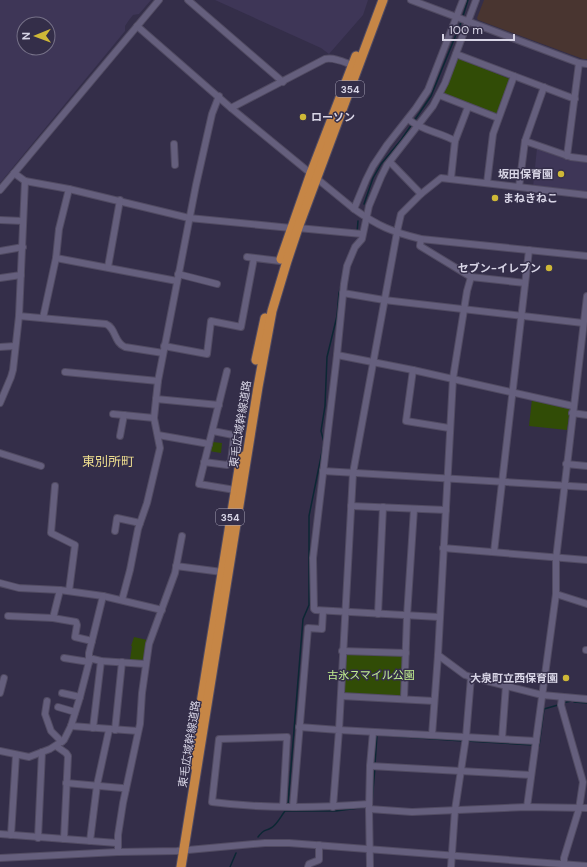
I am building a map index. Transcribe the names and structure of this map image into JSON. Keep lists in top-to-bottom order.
{
  "streets": {
    "highway": ["354", "東毛広域幹線道路"]
  },
  "districts": ["東別所町"],
  "parks": ["古氷スマイル公園"],
  "places": [
    "ローソン",
    "坂田保育園",
    "まねきねこ",
    "セブン-イレブン",
    "大泉町立西保育園"
  ],
  "scale_bar": "100 m",
  "north": "left"
}
